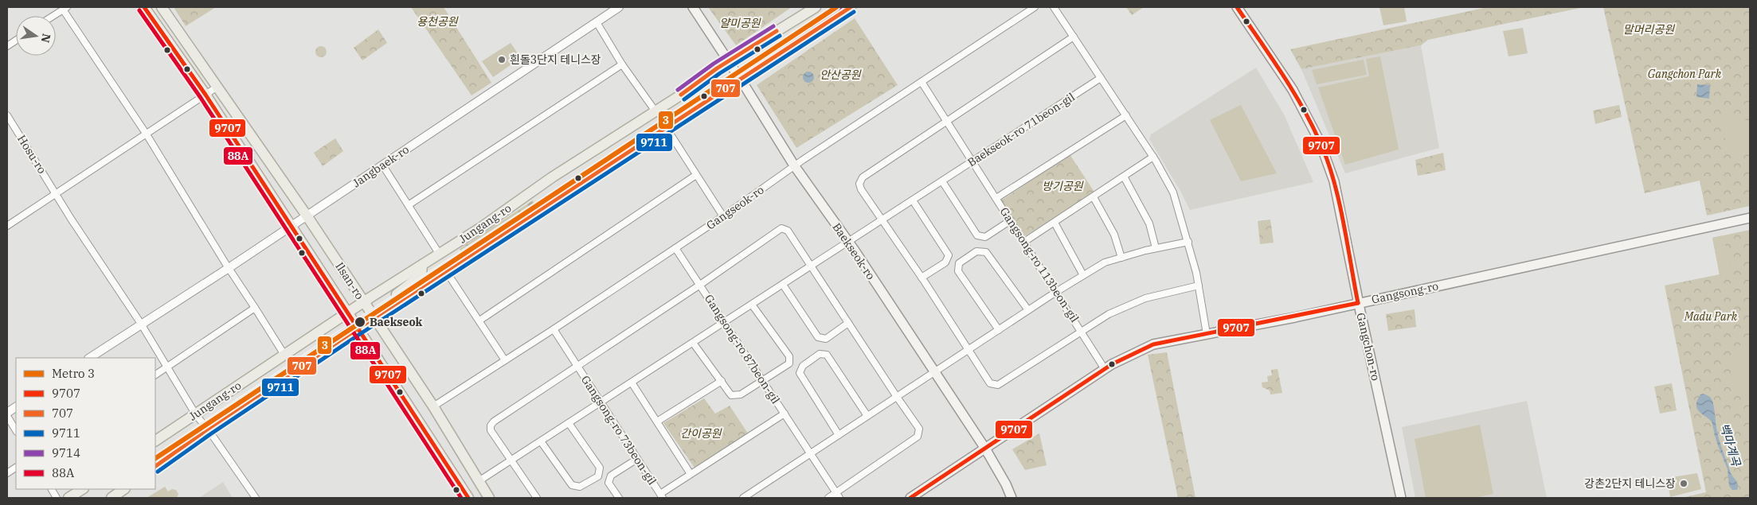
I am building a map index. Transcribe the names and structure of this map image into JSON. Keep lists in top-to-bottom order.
{
  "streets": {
    "main road": [
      "Jungang-ro",
      "Baekseok-ro",
      "Ilsan-ro",
      "Gangsong-ro",
      "Gangchon-ro"
    ],
    "street": [
      "Baekseok-ro 71beon-gil",
      "Hosu-ro",
      "Jangbaek-ro",
      "Gangseok-ro",
      "Gangsong-ro 113beon-gil",
      "Gangsong-ro 87beon-gil",
      "Gangsong-ro 73beon-gil"
    ]
  },
  "crossings": [
    ["Baekseok-ro 71beon-gil", "Baekseok-ro"],
    ["Baekseok-ro 71beon-gil", "Gangsong-ro 113beon-gil"],
    ["Baekseok-ro 71beon-gil", "Ilsan-ro"],
    ["Baekseok-ro 71beon-gil", "Gangsong-ro 87beon-gil"],
    ["Baekseok-ro 71beon-gil", "Gangsong-ro 73beon-gil"],
    ["Jangbaek-ro", "Ilsan-ro"],
    ["Gangseok-ro", "Baekseok-ro"],
    ["Gangseok-ro", "Gangsong-ro 113beon-gil"],
    ["Gangseok-ro", "Ilsan-ro"],
    ["Gangseok-ro", "Gangsong-ro 87beon-gil"],
    ["Gangseok-ro", "Gangsong-ro 73beon-gil"],
    ["Jungang-ro", "Baekseok-ro"],
    ["Jungang-ro", "Ilsan-ro"],
    ["Baekseok-ro", "Gangsong-ro"],
    ["Gangsong-ro 113beon-gil", "Gangsong-ro"],
    ["Gangsong-ro", "Gangchon-ro"],
    ["Gangsong-ro 87beon-gil", "Gangsong-ro 73beon-gil"]
  ],
  "water": ["백마계곡"],
  "parks": [
    "용천공원",
    "얄미공원",
    "말머리공원",
    "Gangchon Park",
    "안산공원",
    "방기공원",
    "Madu Park",
    "간이공원"
  ],
  "places": ["흰돌3단지 테니스장", "Baekseok", "강촌2단지 테니스장"],
  "lines": [
    "metro line 3",
    "transit line 9707",
    "transit line 707",
    "transit line 9714",
    "transit line 88A",
    "transit line 9711"
  ],
  "legend": [
    "Metro 3",
    "9707",
    "707",
    "9711",
    "9714",
    "88A"
  ],
  "north": "right"
}
